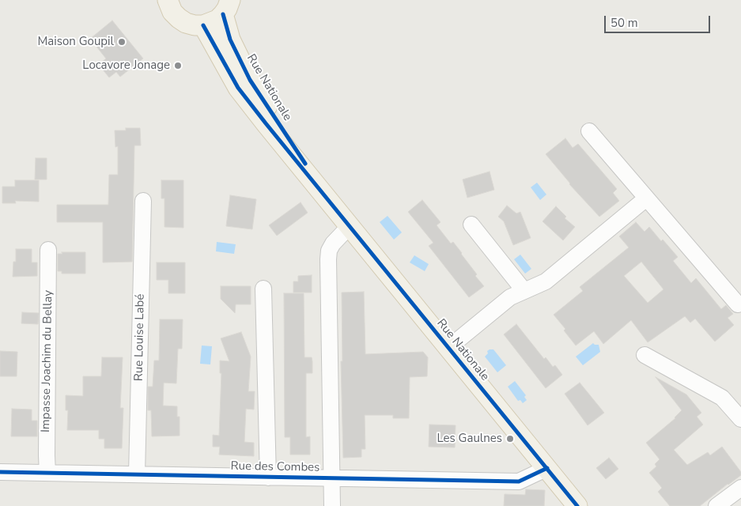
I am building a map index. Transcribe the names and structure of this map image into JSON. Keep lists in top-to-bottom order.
{
  "streets": {
    "main road": ["Rue Nationale"],
    "street": ["Rue Louise Labé", "Impasse Joachim du Bellay", "Rue des Combes"]
  },
  "crossings": [
    ["Rue Nationale", "Rue des Combes"],
    ["Rue Louise Labé", "Rue des Combes"],
    ["Impasse Joachim du Bellay", "Rue des Combes"]
  ],
  "places": ["Maison Goupil", "Locavore Jonage", "Les Gaulnes"],
  "scale_bar": "50 m"
}
